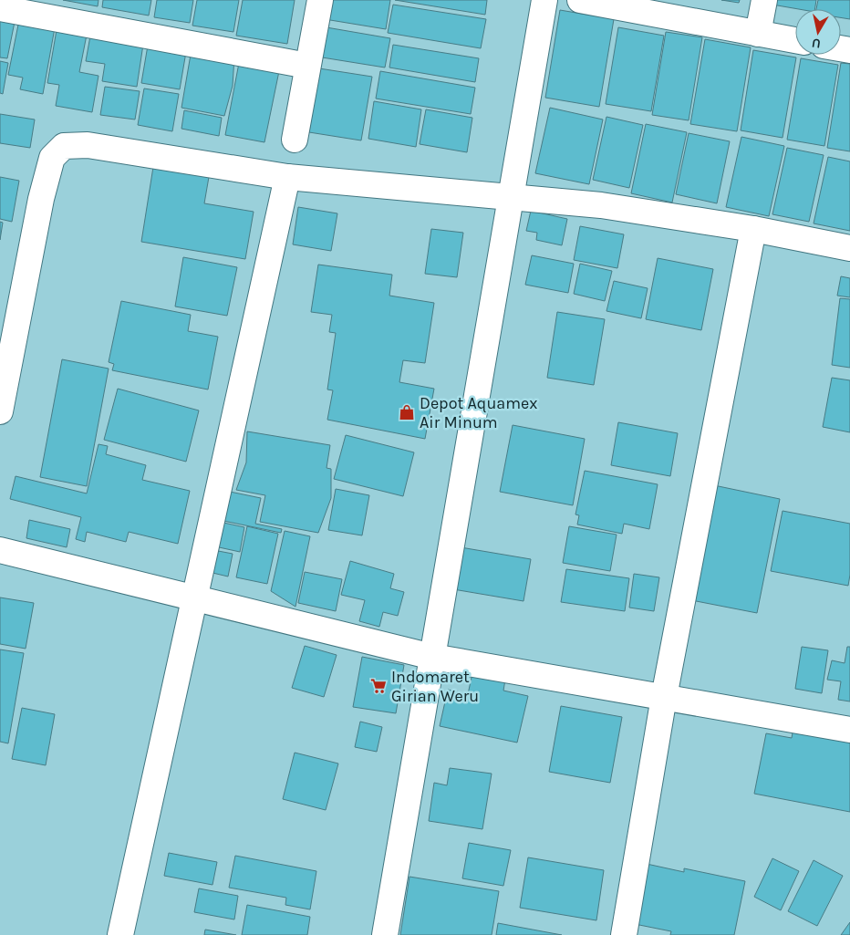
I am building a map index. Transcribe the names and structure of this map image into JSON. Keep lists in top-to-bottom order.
{
  "places": {
    "shop": ["Depot Aquamex Air Minum"],
    "supermarket": ["Indomaret Girian Weru"]
  },
  "north": "bottom"
}
